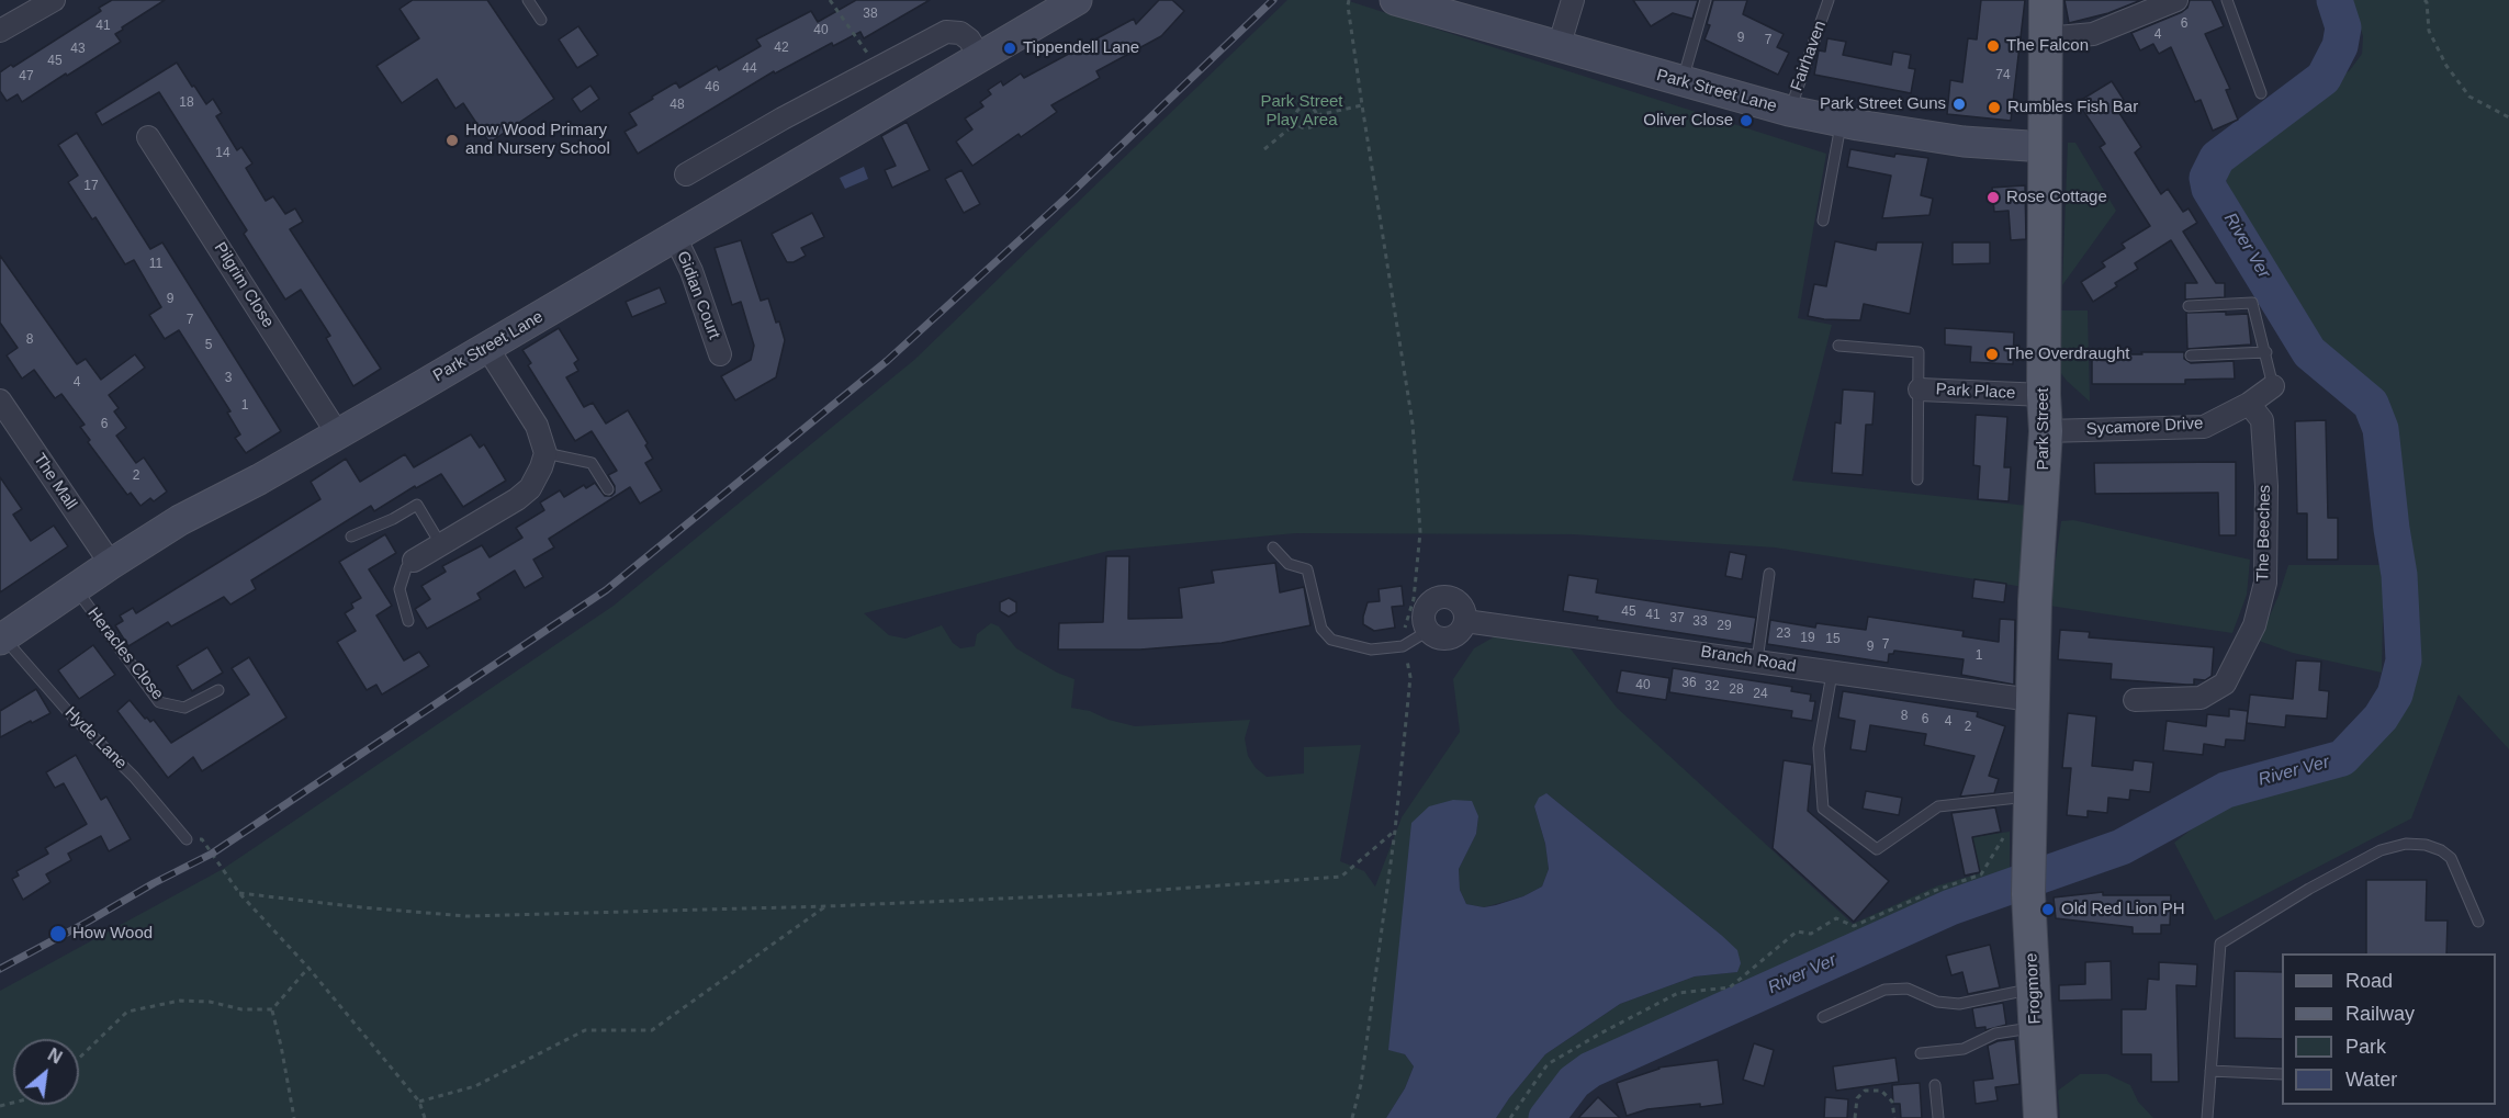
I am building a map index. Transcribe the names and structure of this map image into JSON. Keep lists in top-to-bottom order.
{
  "streets": {
    "main road": ["Park Street", "Frogmore"],
    "street": [
      "Park Street Lane",
      "Pilgrim Close",
      "Gidian Court",
      "Park Place",
      "Sycamore Drive",
      "The Mall",
      "The Beeches",
      "Branch Road"
    ],
    "lane": ["Fairhaven", "Heracles Close", "Hyde Lane"]
  },
  "crossings": [
    ["Fairhaven", "Park Street Lane"],
    ["Park Street Lane", "Pilgrim Close"],
    ["Park Street Lane", "Gidian Court"],
    ["Park Street Lane", "Park Street"],
    ["Park Street Lane", "The Mall"],
    ["Park Street Lane", "Heracles Close"],
    ["Park Street Lane", "Hyde Lane"],
    ["Park Place", "Park Street"],
    ["Sycamore Drive", "Park Street"],
    ["Sycamore Drive", "The Beeches"],
    ["Park Street", "Branch Road"],
    ["Park Street", "Frogmore"]
  ],
  "water": ["River Ver"],
  "parks": ["Park Street Play Area"],
  "places": [
    "The Falcon",
    "Tippendell Lane",
    "Park Street Guns",
    "Rumbles Fish Bar",
    "Oliver Close",
    "How Wood Primary and Nursery School",
    "Rose Cottage",
    "The Overdraught",
    "Old Red Lion PH",
    "How Wood"
  ],
  "house_numbers": [
    "38",
    "6",
    "41",
    "40",
    "4",
    "9",
    "7",
    "42",
    "43",
    "45",
    "44",
    "74",
    "47",
    "46",
    "18",
    "48",
    "14",
    "17",
    "11",
    "9",
    "7",
    "8",
    "5",
    "3",
    "4",
    "1",
    "6",
    "2",
    "45",
    "41",
    "37",
    "33",
    "29",
    "23",
    "19",
    "15",
    "7",
    "9",
    "1",
    "36",
    "40",
    "32",
    "28",
    "24",
    "8",
    "6",
    "4",
    "2"
  ],
  "legend": [
    "Road",
    "Railway",
    "Park",
    "Water"
  ],
  "north": "top right"
}
